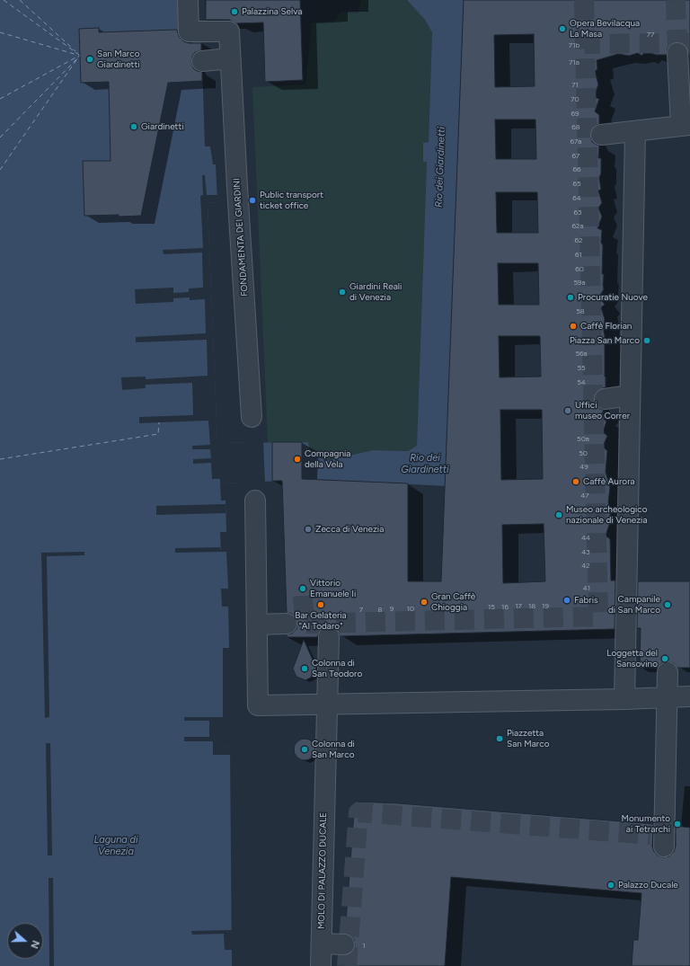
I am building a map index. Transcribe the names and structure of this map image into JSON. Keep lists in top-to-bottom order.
{
  "streets": {
    "street": ["FONDAMENTA DEI GIARDINI", "MOLO DI PALAZZO DUCALE"]
  },
  "water": ["Rio dei Giardinetti", "Laguna di Venezia"],
  "places": [
    "Palazzina Selva",
    "Opera Bevilacqua La Masa",
    "San Marco Giardinetti",
    "Giardinetti",
    "Public transport ticket office",
    "Giardini Reali di Venezia",
    "Procuratie Nuove",
    "Caffè Florian",
    "Piazza San Marco",
    "Uffici museo Correr",
    "Compagnia della Vela",
    "Caffè Aurora",
    "Museo archeologico nazionale di Venezia",
    "Zecca di Venezia",
    "Vittorio Emanuele Ii",
    "Fabris",
    "Gran Caffè Chioggia",
    "Bar Gelateria \"Al Todaro\"",
    "Campanile di San Marco",
    "Loggetta del Sansovino",
    "Colonna di San Teodoro",
    "Piazzetta San Marco",
    "Colonna di San Marco",
    "Monumento ai Tetrarchi",
    "Palazzo Ducale"
  ],
  "house_numbers": [
    "77",
    "71b",
    "71a",
    "71",
    "70",
    "69",
    "68",
    "67a",
    "67",
    "66",
    "65",
    "64",
    "63",
    "62a",
    "62",
    "61",
    "60",
    "59a",
    "58",
    "56a",
    "55",
    "54",
    "50a",
    "50",
    "49",
    "47",
    "44",
    "43",
    "42",
    "41",
    "17",
    "18",
    "19",
    "15",
    "16",
    "9",
    "10",
    "7",
    "8",
    "1"
  ],
  "north": "right"
}
